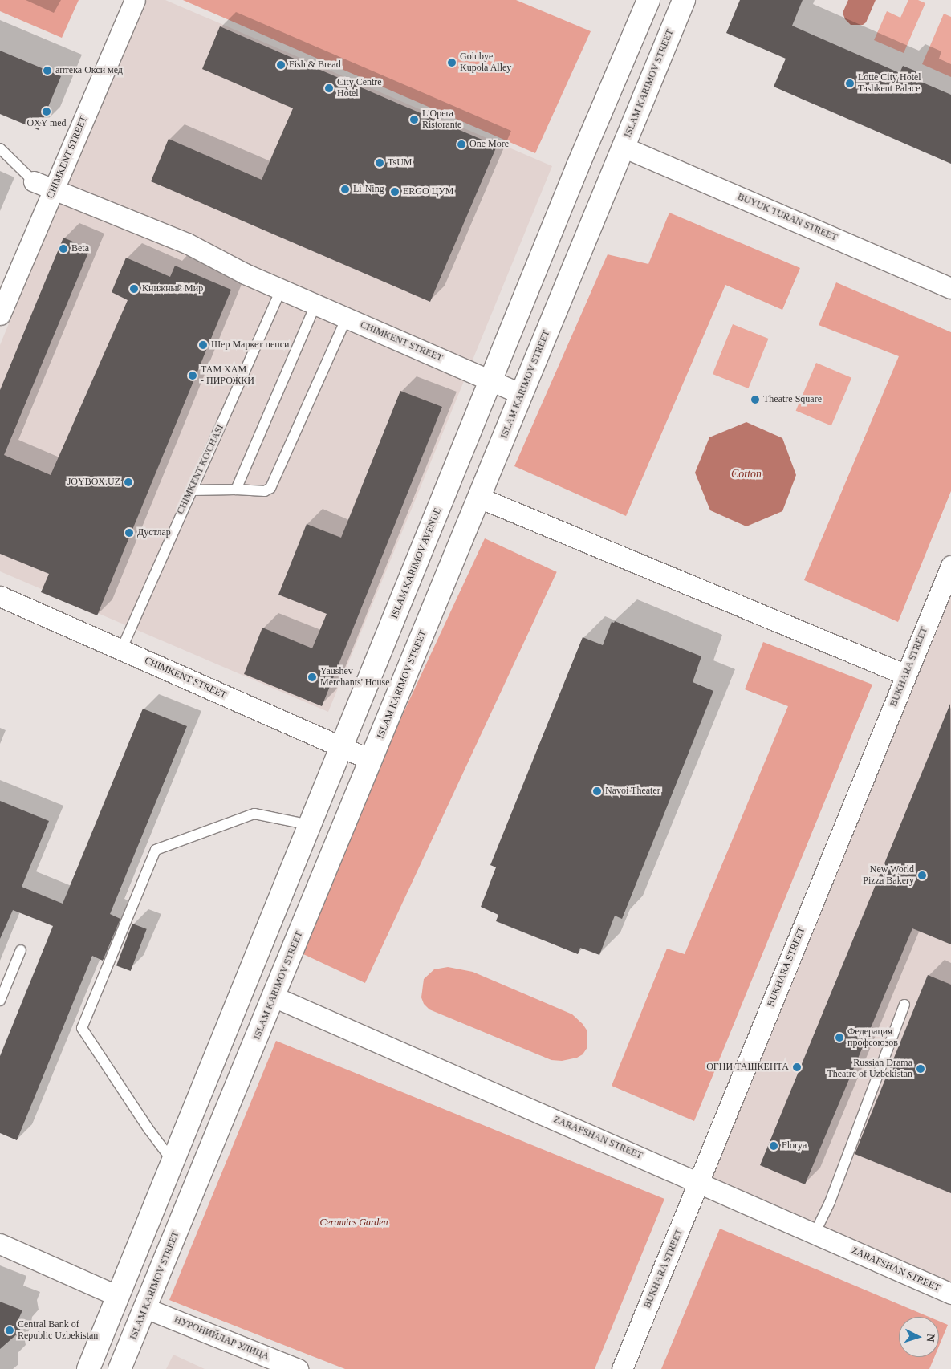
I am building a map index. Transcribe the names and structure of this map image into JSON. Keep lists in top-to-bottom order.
{
  "streets": {
    "main road": ["ISLAM KARIMOV STREET", "ISLAM KARIMOV AVENUE", "ZARAFSHAN STREET"],
    "street": [
      "CHIMKENT STREET",
      "BUYUK TURAN STREET",
      "BUKHARA STREET",
      "НУРОНИЙЛАР УЛИЦА"
    ],
    "lane": ["CHIMKENT KO'CHASI"]
  },
  "crossings": [
    ["ISLAM KARIMOV STREET", "CHIMKENT STREET"],
    ["ISLAM KARIMOV STREET", "BUYUK TURAN STREET"],
    ["ISLAM KARIMOV STREET", "ZARAFSHAN STREET"],
    ["ISLAM KARIMOV STREET", "НУРОНИЙЛАР УЛИЦА"],
    ["CHIMKENT STREET", "CHIMKENT KO'CHASI"],
    ["CHIMKENT STREET", "ISLAM KARIMOV AVENUE"],
    ["BUKHARA STREET", "ZARAFSHAN STREET"]
  ],
  "water": ["Cotton"],
  "parks": ["Ceramics Garden"],
  "places": [
    "Golubye Kupola Alley",
    "Fish & Bread",
    "аптека Окси мед",
    "Lotte City Hotel Tashkent Palace",
    "City Centre Hotel",
    "OXY med",
    "L'Opera Ristorante",
    "One More",
    "TsUM",
    "Li-Ning",
    "ERGO ЦУМ",
    "Beta",
    "Книжный Мир",
    "Шер Маркет пепси",
    "ТАМ ХАМ - ПИРОЖКИ",
    "Theatre Square",
    "JOYBOX.UZ",
    "Дустлар",
    "Yaushev Merchants' House",
    "Navoi Theater",
    "New World Pizza Bakery",
    "Федерация профсоюзов",
    "ОГНИ ТАШКЕНТА",
    "Russian Drama Theatre of Uzbekistan",
    "Florya",
    "Central Bank of Republic Uzbekistan"
  ],
  "north": "right"
}
